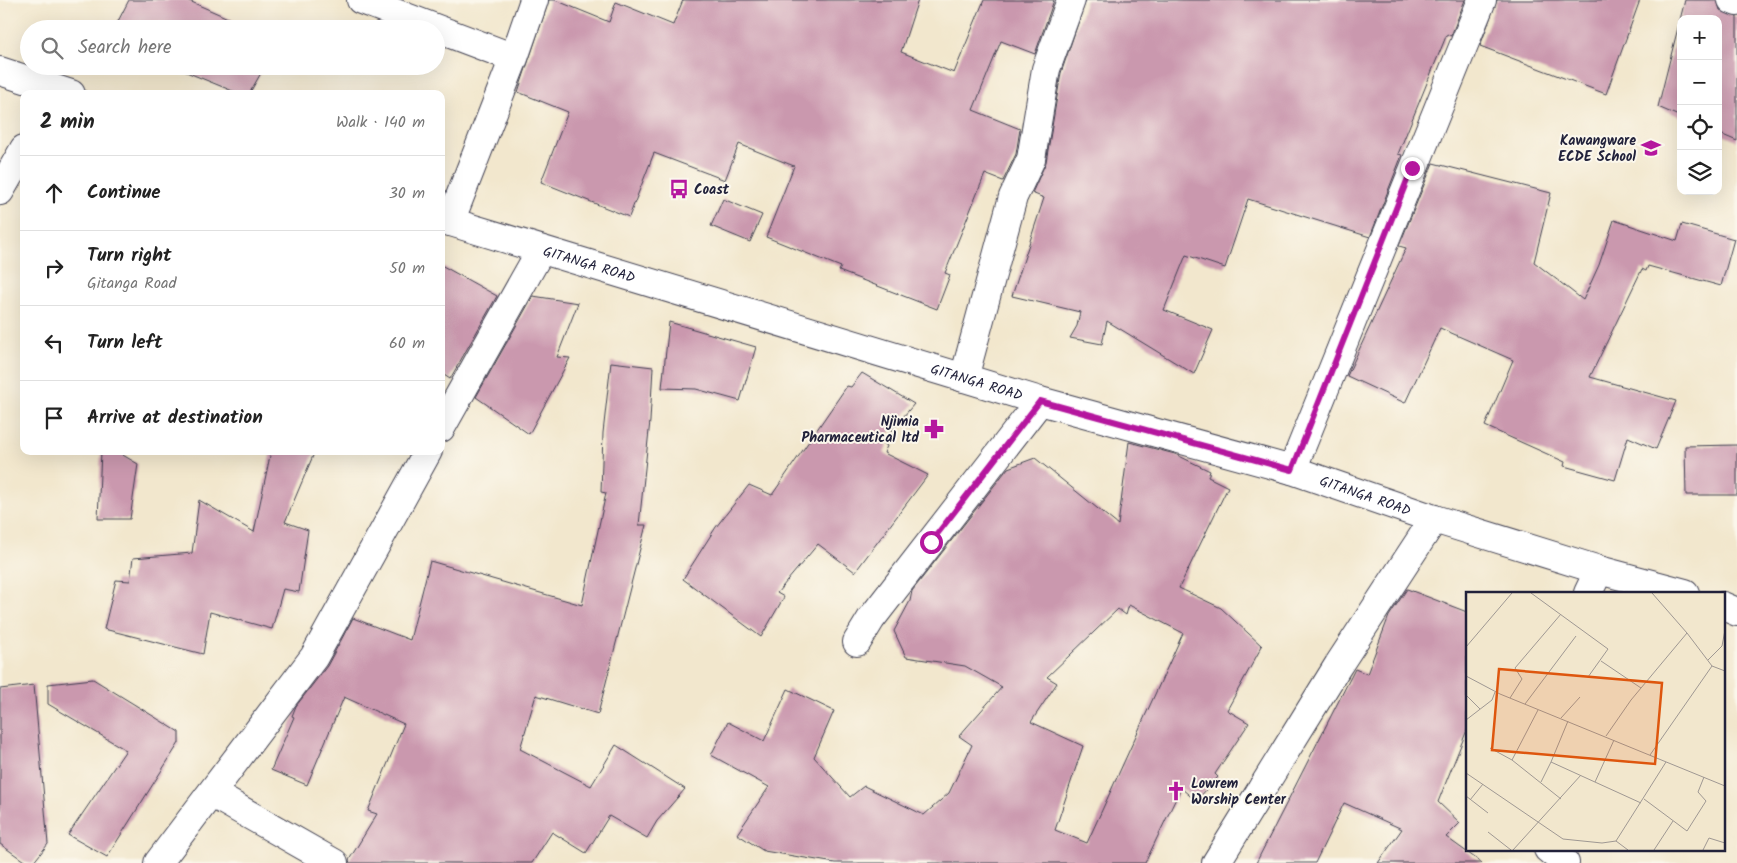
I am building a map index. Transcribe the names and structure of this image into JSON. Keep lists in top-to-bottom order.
{
  "streets": {
    "street": ["GITANGA ROAD"]
  },
  "places": {
    "school or university": ["Kawangware ECDE School"],
    "bus stop": ["Coast"],
    "pharmacy": ["Njimia Pharmaceutical ltd"],
    "church": ["Lowrem Worship Center"]
  },
  "page": {
    "map_buttons": ["+", "−"],
    "search": "Search here",
    "heading": ["2 min", "Walk · 140 m"],
    "list": [
      ["Continue", "30 m"],
      ["Turn right", "Gitanga Road", "50 m"],
      ["Turn left", "60 m"],
      "Arrive at destination"
    ]
  }
}
